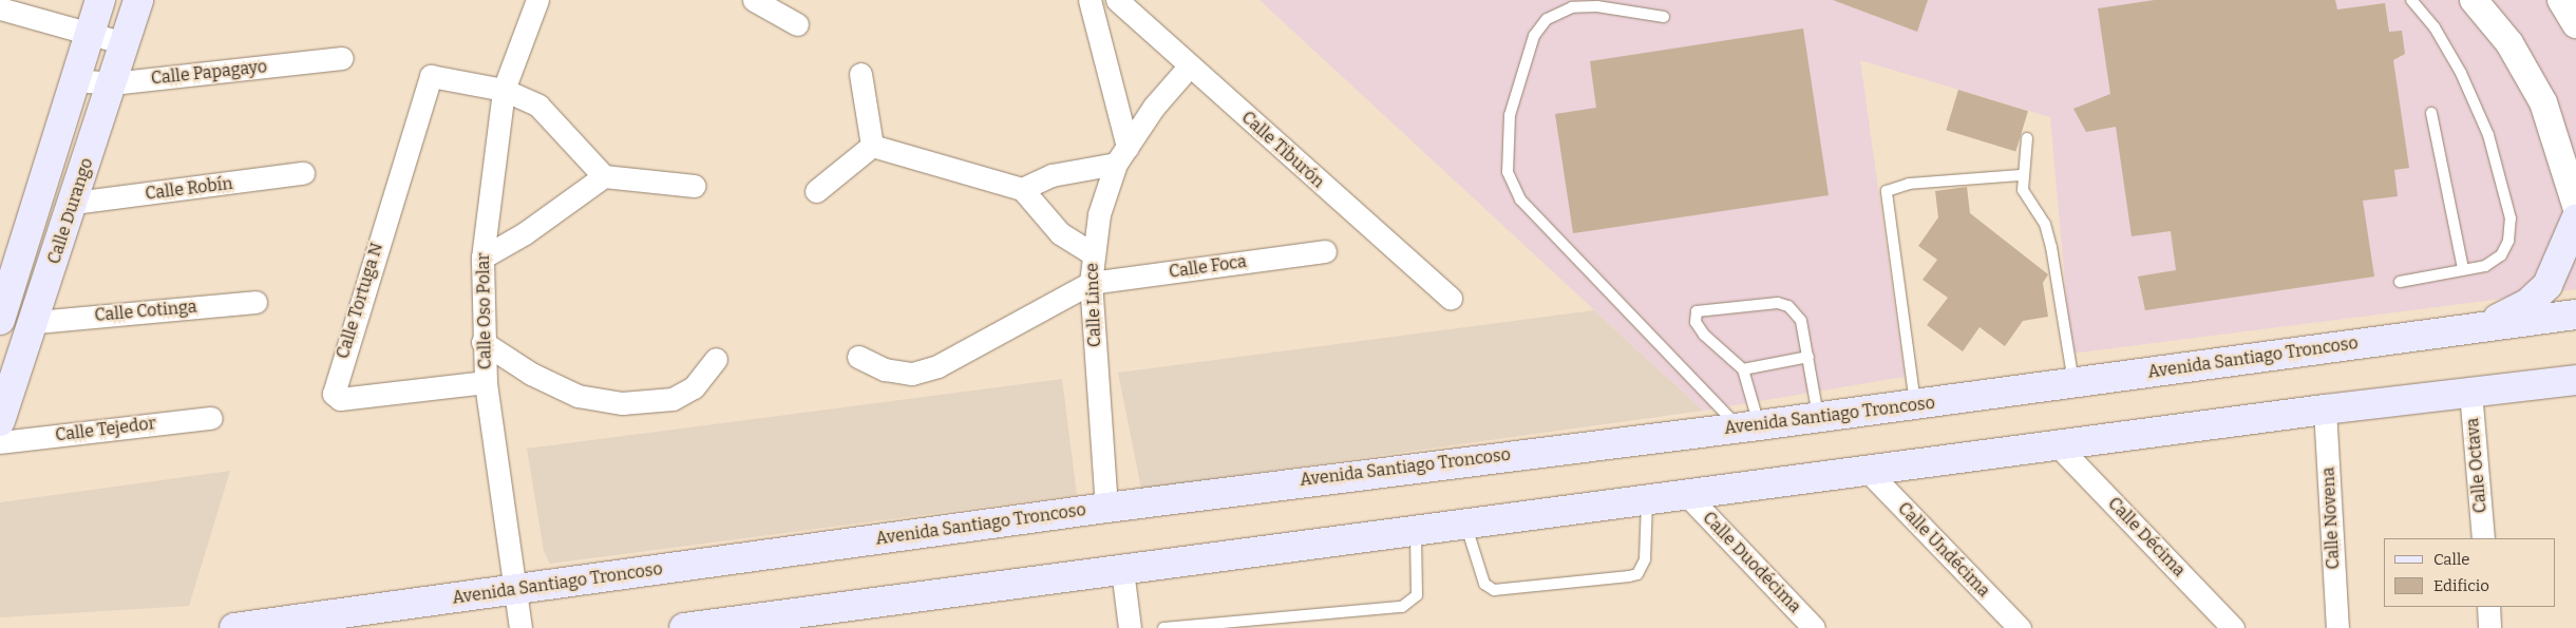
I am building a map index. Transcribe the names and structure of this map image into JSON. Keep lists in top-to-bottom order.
{
  "streets": {
    "main road": ["Calle Durango", "Avenida Santiago Troncoso"],
    "street": [
      "Calle Papagayo",
      "Calle Tiburón",
      "Calle Robín",
      "Calle Foca",
      "Calle Tortuga N",
      "Calle Lince",
      "Calle Cotinga",
      "Calle Oso Polar",
      "Calle Tejedor",
      "Calle Octava",
      "Calle Novena",
      "Calle Décima",
      "Calle Undécima",
      "Calle Duodécima"
    ]
  },
  "crossings": [
    ["Calle Papagayo", "Calle Durango"],
    ["Calle Tiburón", "Calle Lince"],
    ["Calle Robín", "Calle Durango"],
    ["Calle Durango", "Calle Cotinga"],
    ["Calle Foca", "Calle Lince"],
    ["Calle Tortuga N", "Calle Oso Polar"],
    ["Calle Lince", "Avenida Santiago Troncoso"],
    ["Calle Oso Polar", "Avenida Santiago Troncoso"]
  ],
  "legend": ["Calle", "Edificio"]
}
